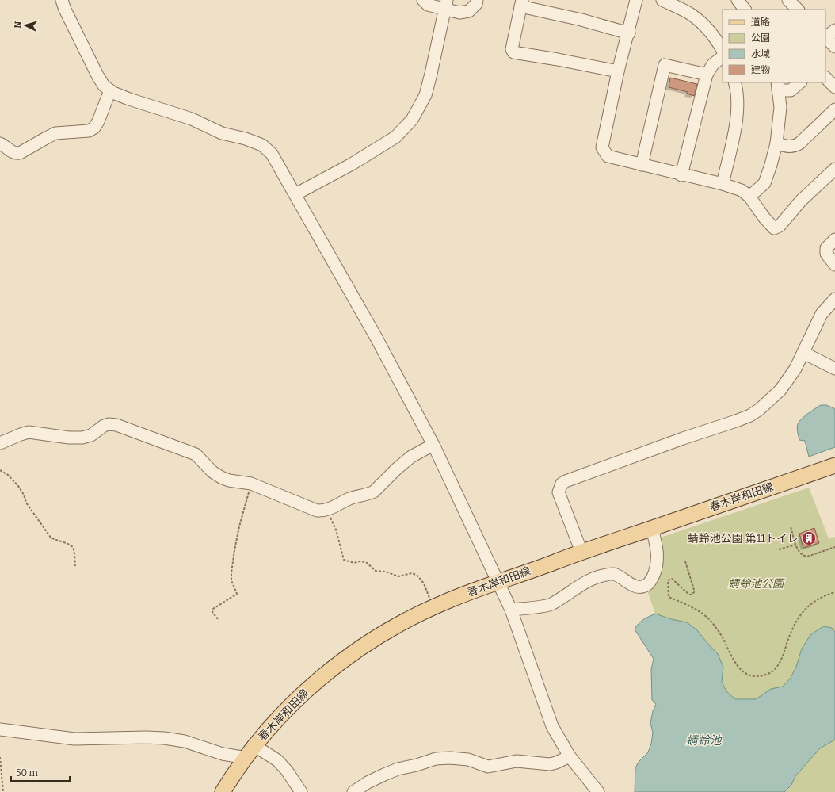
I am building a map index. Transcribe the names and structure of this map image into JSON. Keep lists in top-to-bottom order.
{
  "streets": {
    "main road": ["春木岸和田線"]
  },
  "water": ["蜻蛉池"],
  "parks": ["蜻蛉池公園"],
  "places": {
    "building": ["蜻蛉池公園 第11トイレ"]
  },
  "legend": [
    "道路",
    "公園",
    "水域",
    "建物"
  ],
  "scale_bar": "50 m",
  "north": "left"
}
